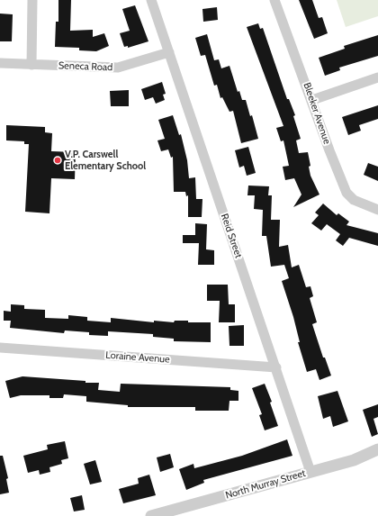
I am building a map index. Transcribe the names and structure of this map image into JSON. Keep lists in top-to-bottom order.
{
  "streets": {
    "street": [
      "Seneca Road",
      "Bleeker Avenue",
      "Reid Street",
      "Loraine Avenue",
      "North Murray Street"
    ]
  },
  "crossings": [
    ["Seneca Road", "Reid Street"],
    ["Reid Street", "Loraine Avenue"],
    ["Reid Street", "North Murray Street"]
  ],
  "places": ["V.P. Carswell Elementary School"]
}
